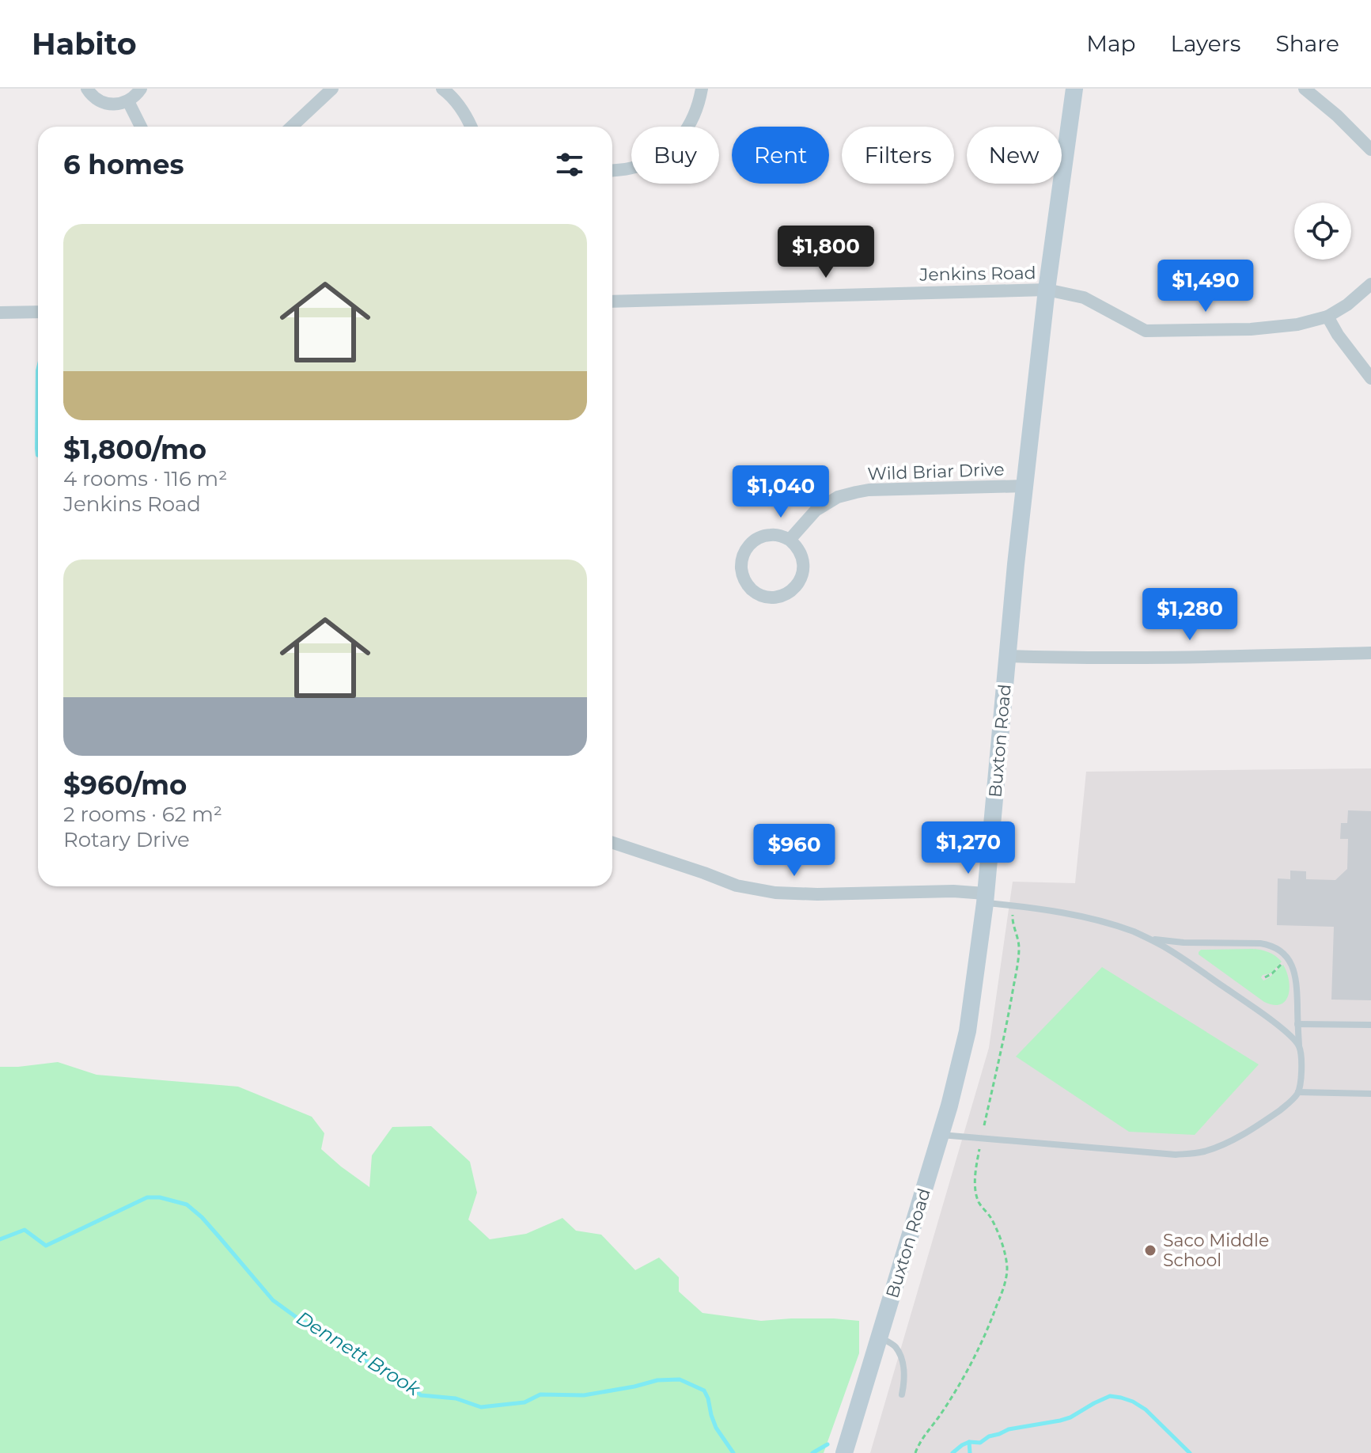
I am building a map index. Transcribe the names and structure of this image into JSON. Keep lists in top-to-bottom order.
{
  "streets": {
    "main road": ["Buxton Road"],
    "street": ["Jenkins Road", "Wild Briar Drive"]
  },
  "crossings": [
    ["Jenkins Road", "Buxton Road"],
    ["Wild Briar Drive", "Buxton Road"]
  ],
  "water": ["Dennett Brook"],
  "places": ["Saco Middle School"],
  "page": {
    "header": "Habito",
    "nav": ["Map", "Layers", "Share"],
    "chip": [
      "Buy",
      "Rent",
      "Filters",
      "New"
    ],
    "heading": "6 homes",
    "list": [
      {
        "name": "$1,800/mo",
        "note": "4 rooms · 116 m² · Jenkins Road"
      },
      {
        "name": "$960/mo",
        "note": "2 rooms · 62 m² · Rotary Drive"
      }
    ],
    "price": [
      "$1,800",
      "$1,490",
      "$1,040",
      "$1,280",
      "$1,270",
      "$960"
    ]
  }
}
